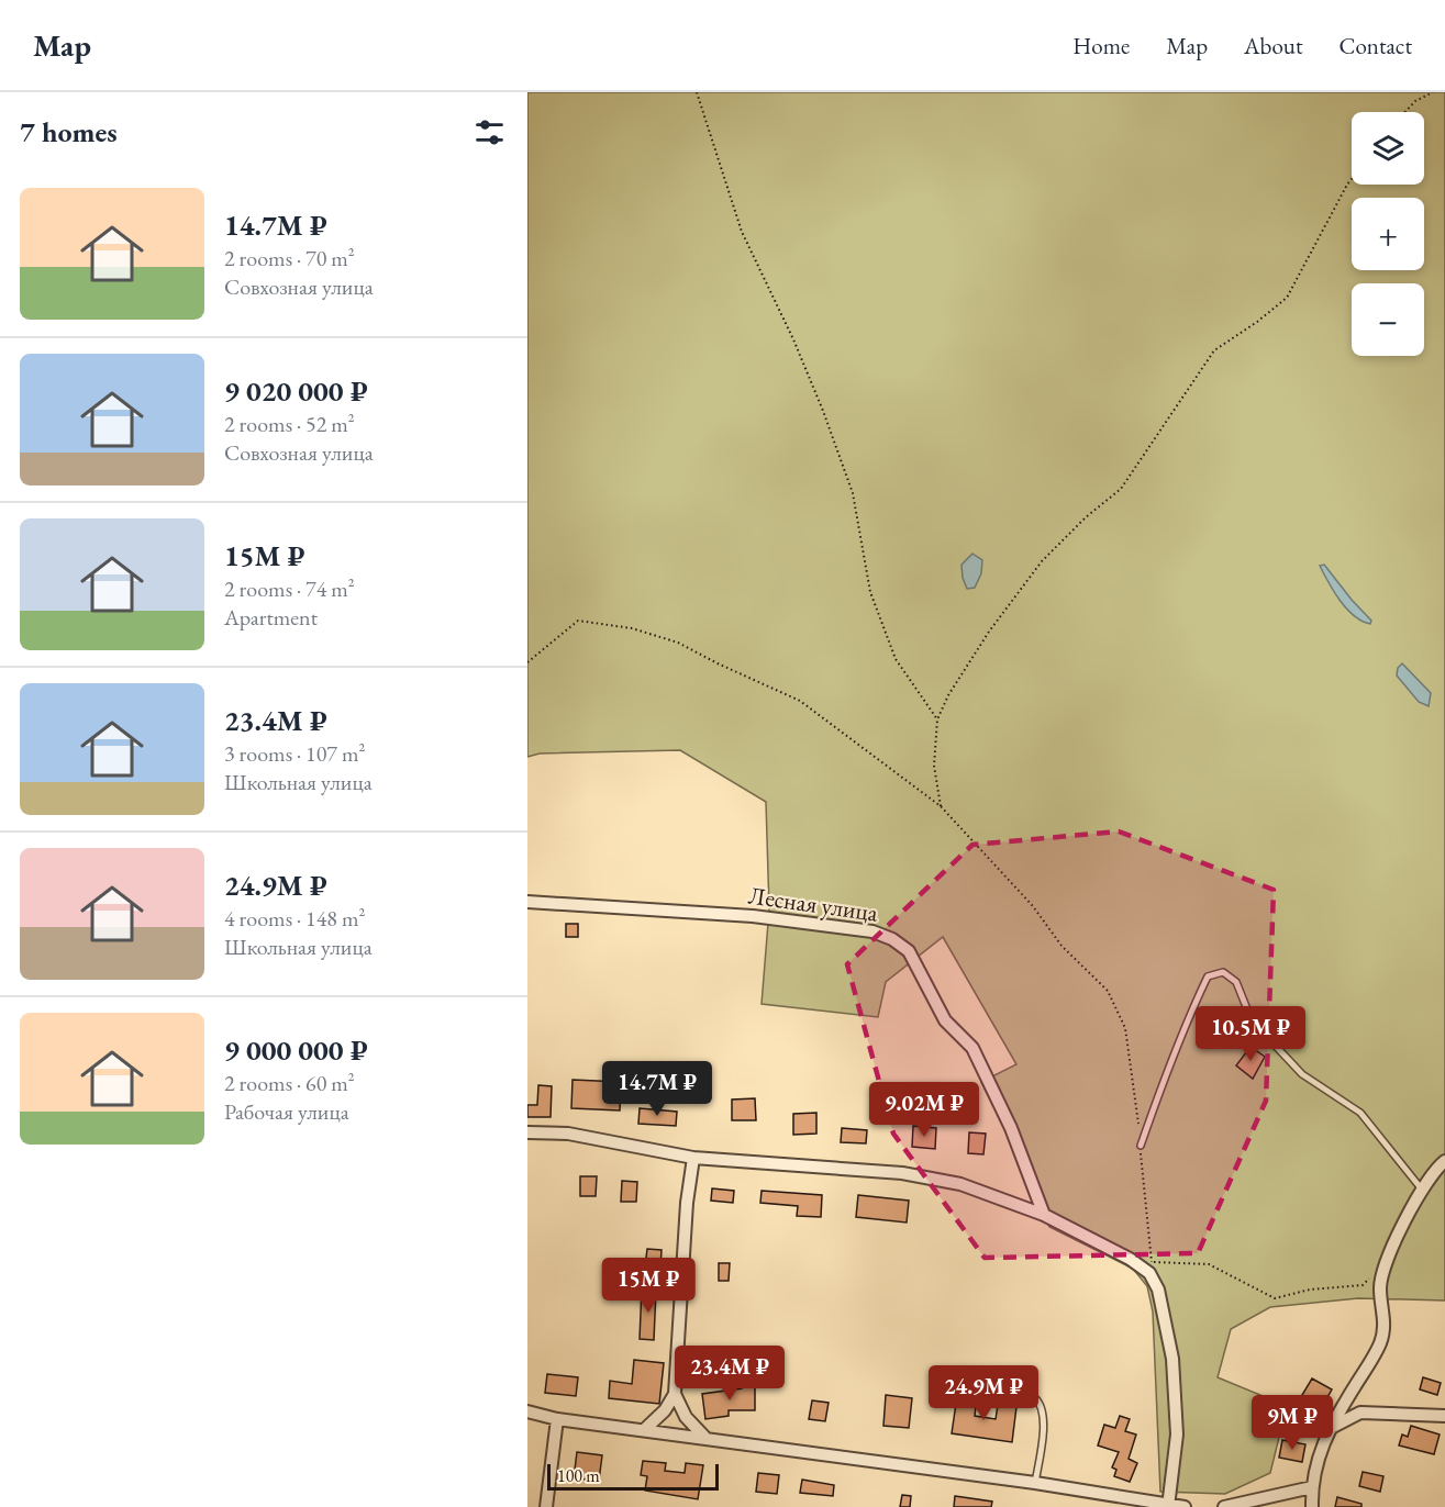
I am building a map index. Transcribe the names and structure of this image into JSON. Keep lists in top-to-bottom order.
{
  "streets": {
    "street": ["Лесная улица"]
  },
  "scale_bar": "100 m",
  "page": {
    "header": "Map",
    "nav": [
      "Home",
      "Map",
      "About",
      "Contact"
    ],
    "heading": "7 homes",
    "map_buttons": ["+", "−"],
    "list": [
      {
        "name": "14.7M ₽",
        "note": "2 rooms · 70 m² · Совхозная улица"
      },
      {
        "name": "9 020 000 ₽",
        "note": "2 rooms · 52 m² · Совхозная улица"
      },
      {
        "name": "15M ₽",
        "note": "2 rooms · 74 m² · Apartment"
      },
      {
        "name": "23.4M ₽",
        "note": "3 rooms · 107 m² · Школьная улица"
      },
      {
        "name": "24.9M ₽",
        "note": "4 rooms · 148 m² · Школьная улица"
      },
      {
        "name": "9 000 000 ₽",
        "note": "2 rooms · 60 m² · Рабочая улица"
      }
    ],
    "price": [
      "10.5M ₽",
      "14.7M ₽",
      "9.02M ₽",
      "15M ₽",
      "23.4M ₽",
      "24.9M ₽",
      "9M ₽"
    ],
    "scale": "100 m"
  }
}
